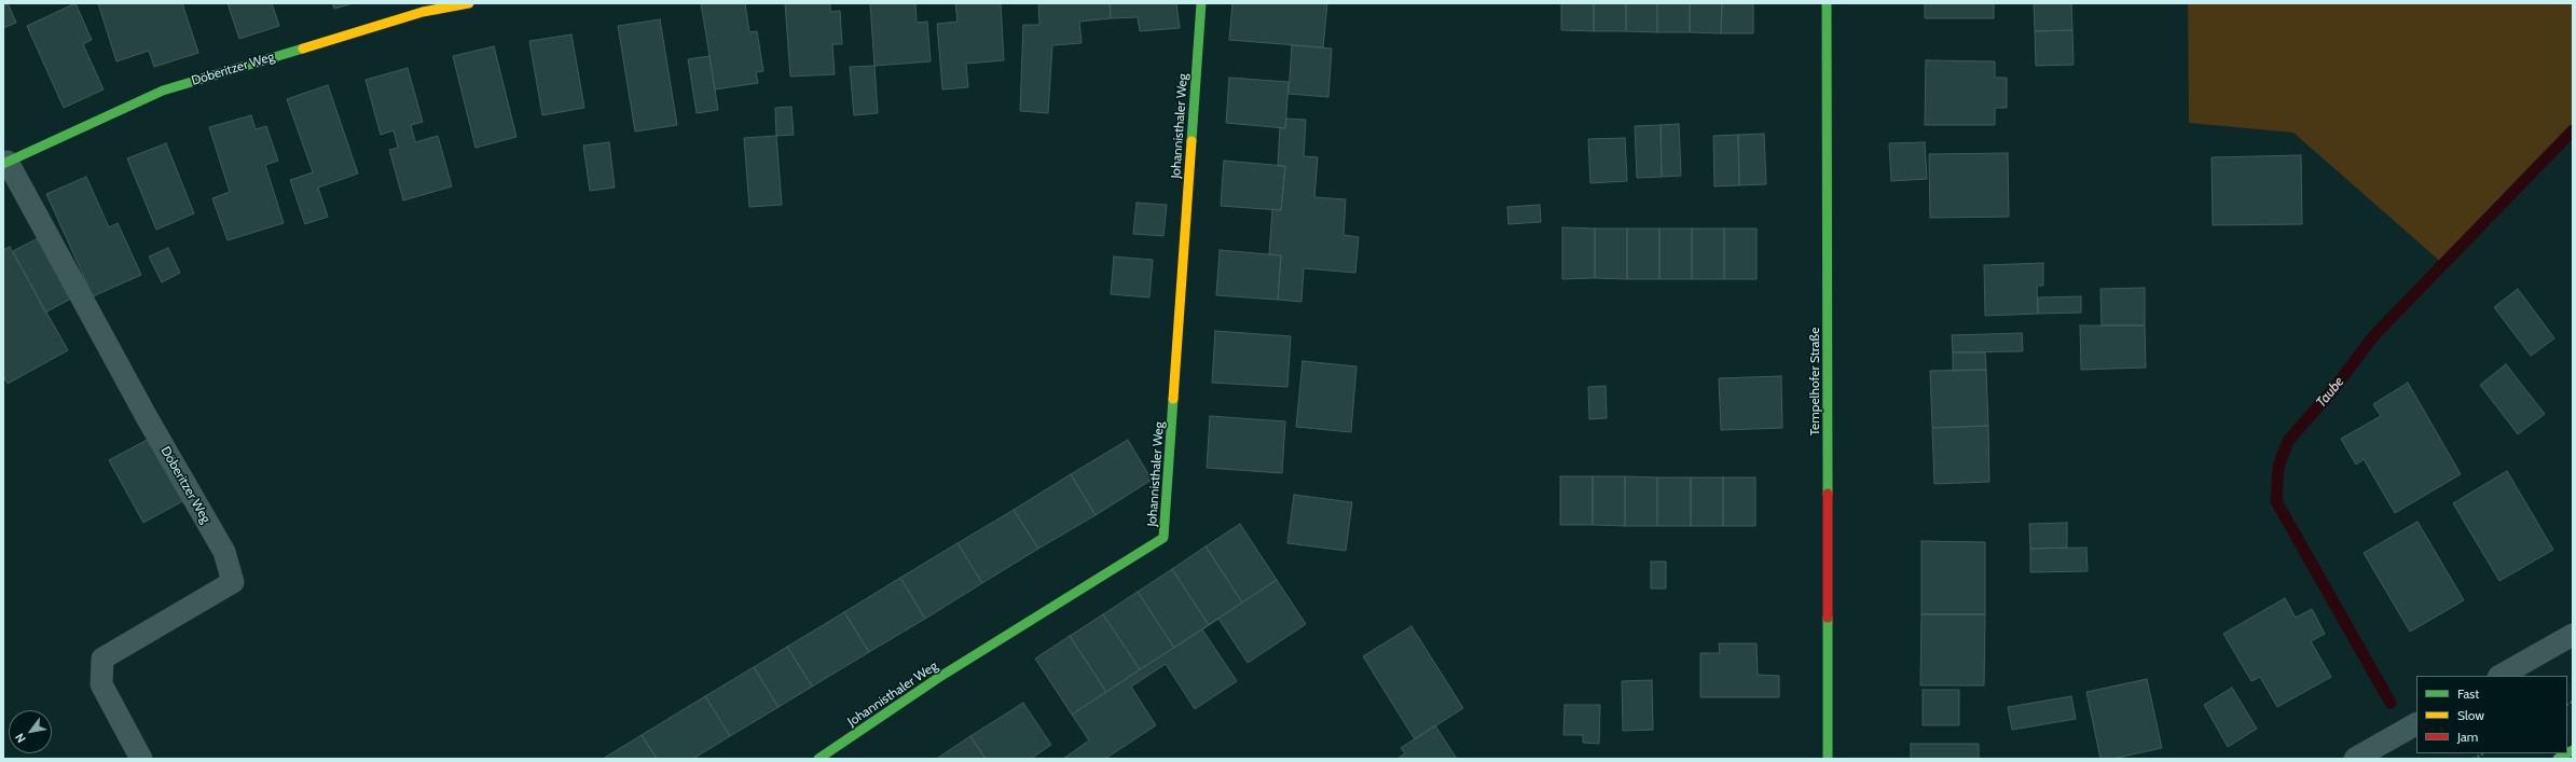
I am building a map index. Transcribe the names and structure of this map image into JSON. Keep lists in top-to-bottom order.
{
  "streets": {
    "street": ["Döberitzer Weg", "Johannisthaler Weg", "Tempelhofer Straße"]
  },
  "water": ["Taube"],
  "legend": ["Fast", "Slow", "Jam"],
  "north": "bottom left"
}
